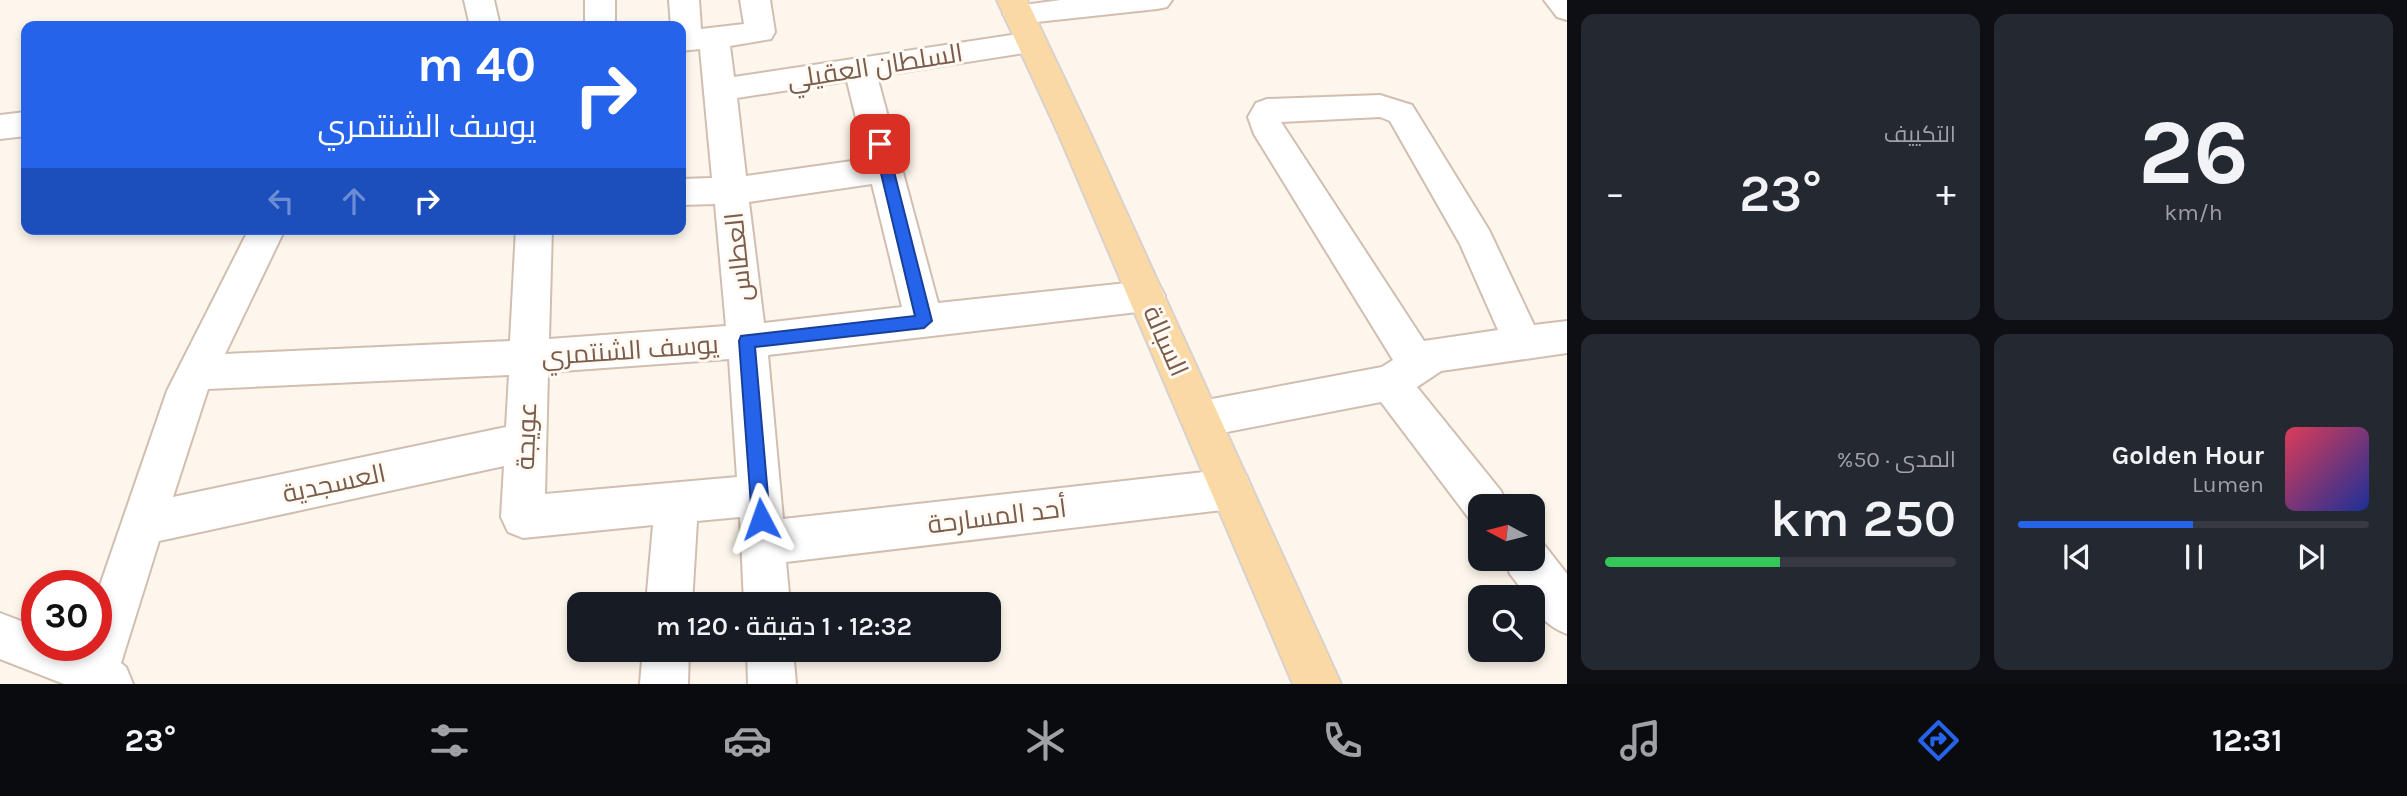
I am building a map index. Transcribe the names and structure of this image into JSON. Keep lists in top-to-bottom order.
{
  "streets": {
    "main road": ["السبالة"],
    "street": [
      "السلطان العقيلي",
      "العطاس",
      "يوسف الشنتمري",
      "عويجة",
      "العسجدية",
      "أحد المسارحة"
    ]
  },
  "crossings": [
    ["السلطان العقيلي", "العطاس"],
    ["السلطان العقيلي", "السبالة"],
    ["العطاس", "يوسف الشنتمري"],
    ["العطاس", "أحد المسارحة"],
    ["السبالة", "يوسف الشنتمري"],
    ["السبالة", "أحد المسارحة"],
    ["يوسف الشنتمري", "عويجة"],
    ["عويجة", "العسجدية"]
  ],
  "north": "left",
  "page": {
    "tile": [
      ["26", "km/h"],
      "التكييف",
      ["المدى · 50%", "250 km"]
    ],
    "turn": ["40 m", "يوسف الشنتمري"],
    "heat": ["−", "23°", "+"],
    "song": ["Golden Hour", "Lumen"],
    "limit": "30",
    "trip": "12:32 · 1 دقيقة · 120 m",
    "tabs": ["12:31", "23°"]
  }
}
